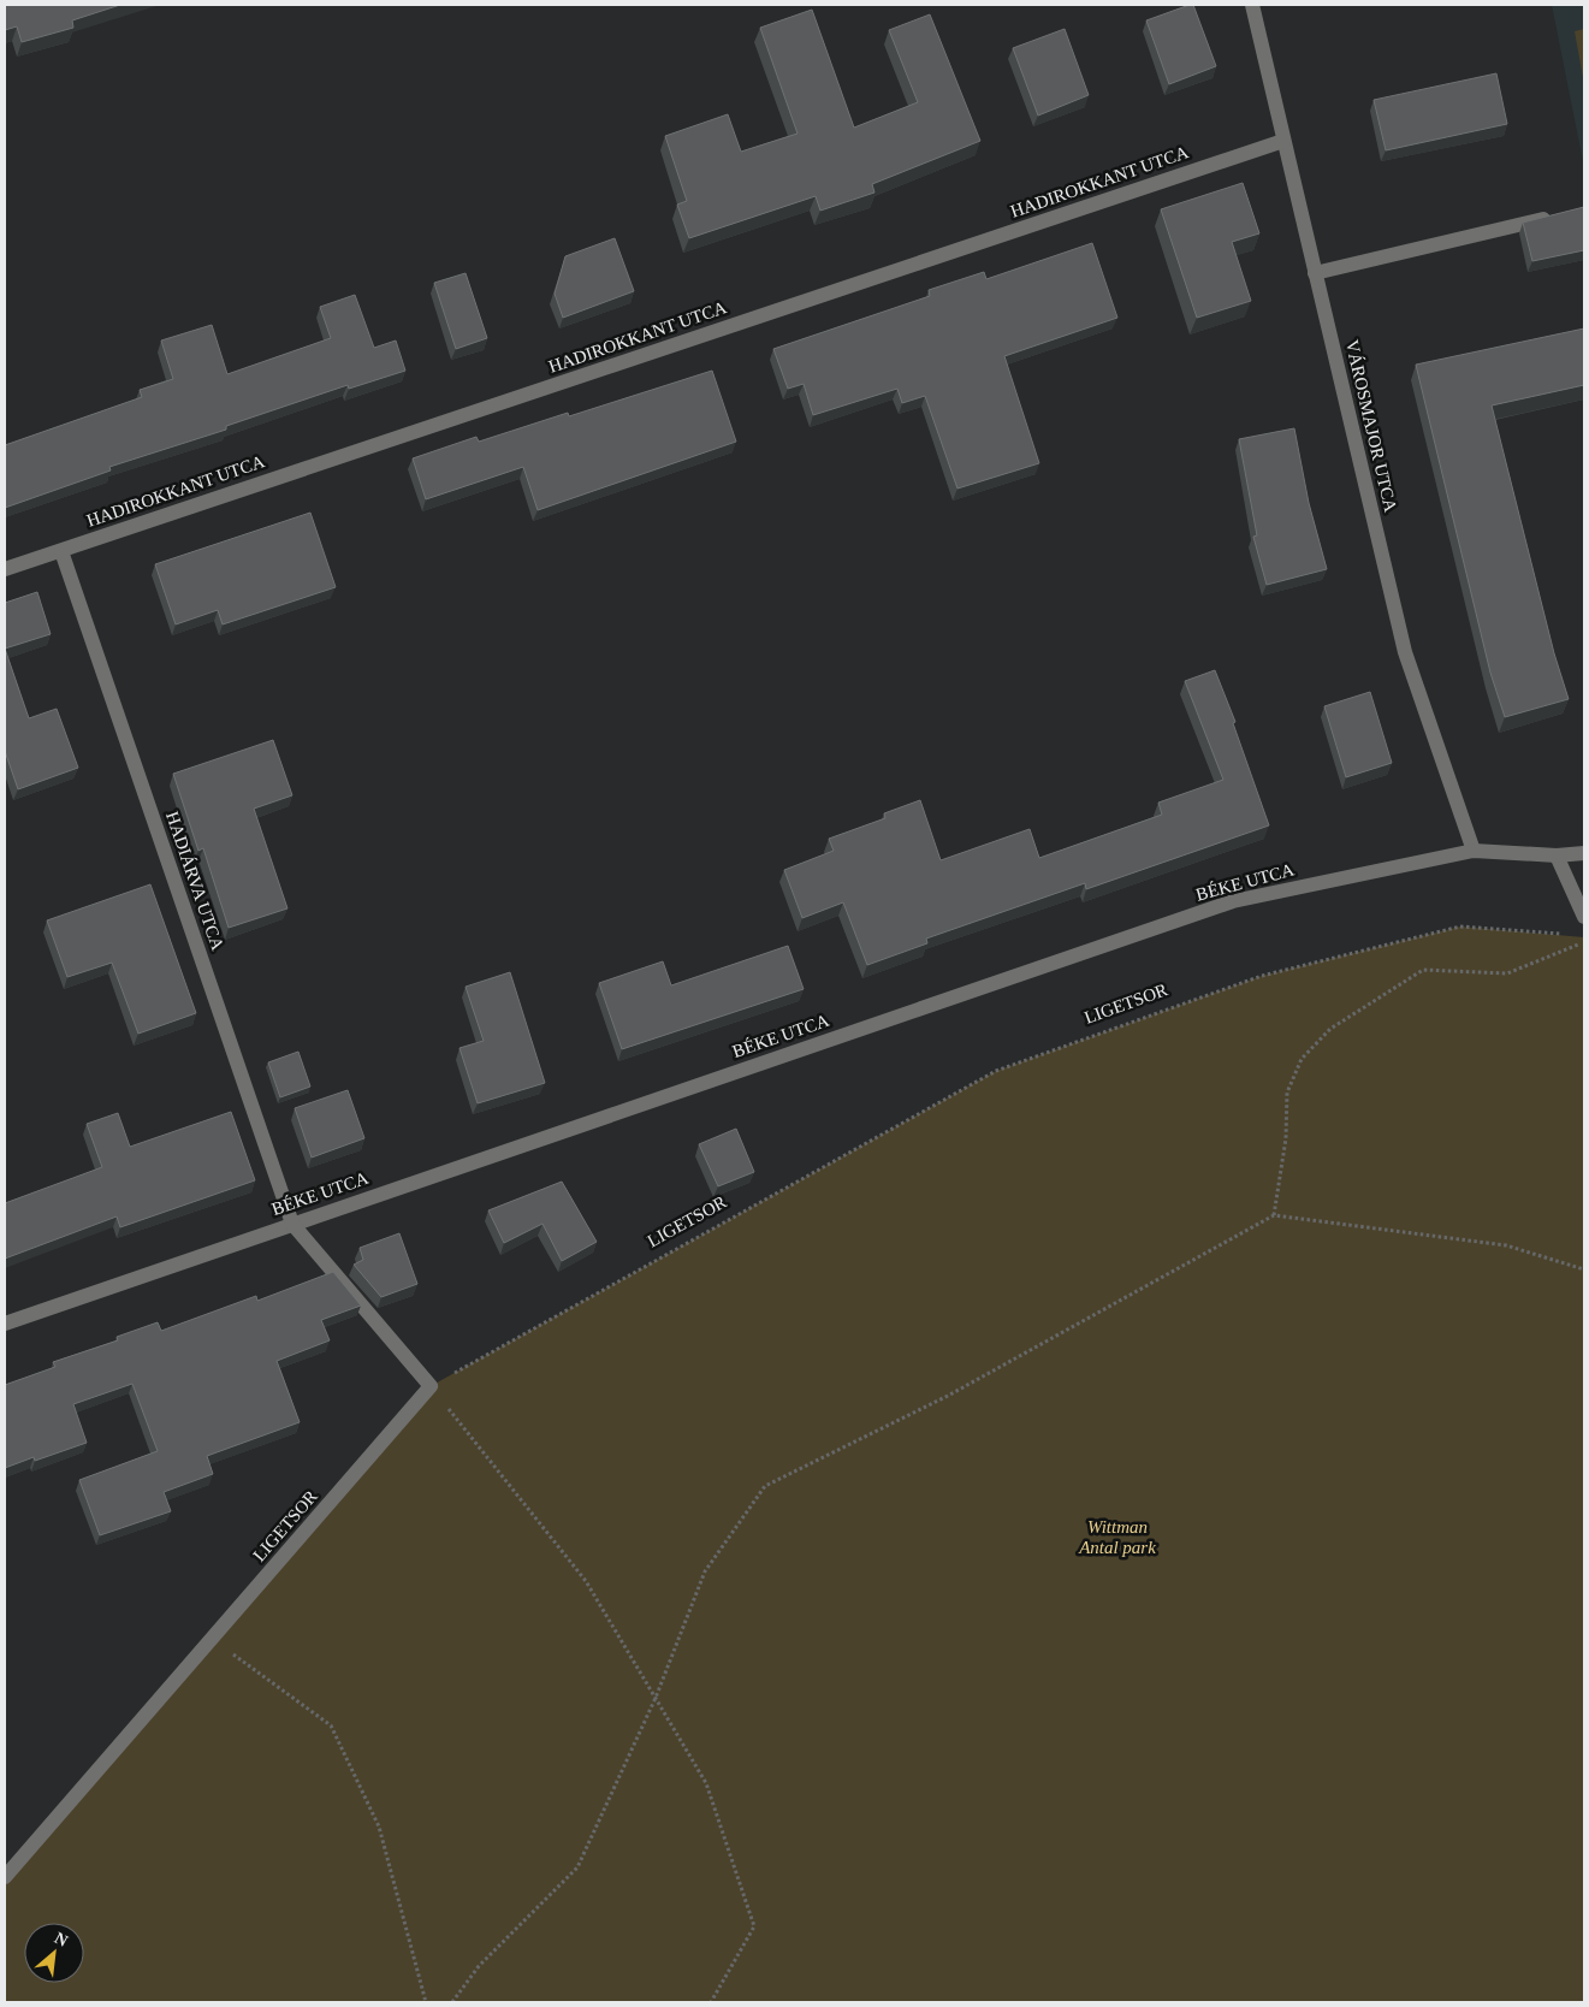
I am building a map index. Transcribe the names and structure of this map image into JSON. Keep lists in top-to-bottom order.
{
  "streets": {
    "street": [
      "HADIROKKANT UTCA",
      "VÁROSMAJOR UTCA",
      "HADIÁRVA UTCA",
      "BÉKE UTCA",
      "LIGETSOR"
    ]
  },
  "crossings": [
    ["HADIROKKANT UTCA", "VÁROSMAJOR UTCA"],
    ["HADIROKKANT UTCA", "HADIÁRVA UTCA"],
    ["VÁROSMAJOR UTCA", "BÉKE UTCA"],
    ["HADIÁRVA UTCA", "BÉKE UTCA"]
  ],
  "parks": ["Wittman Antal park"],
  "north": "top right"
}
